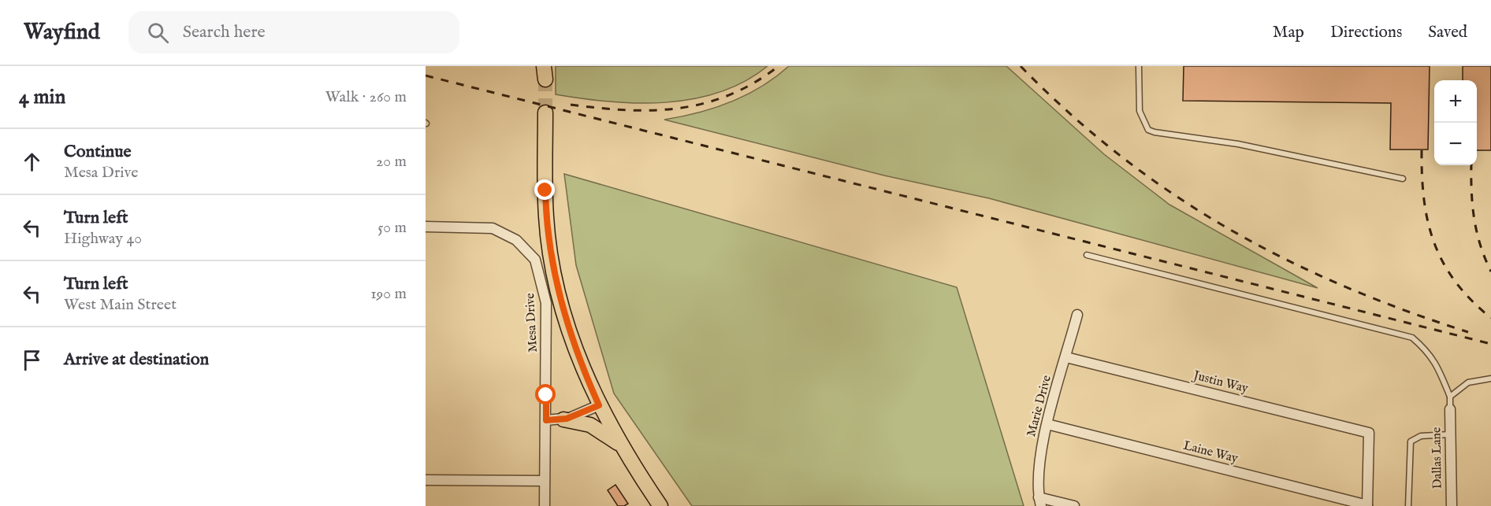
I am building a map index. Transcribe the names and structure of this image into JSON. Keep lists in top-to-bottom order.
{
  "streets": {
    "street": [
      "Mesa Drive",
      "Justin Way",
      "Marie Drive",
      "Laine Way",
      "Dallas Lane"
    ]
  },
  "crossings": [
    ["Justin Way", "Marie Drive"],
    ["Justin Way", "Laine Way"],
    ["Marie Drive", "Laine Way"]
  ],
  "page": {
    "header": "Wayfind",
    "search": "Search here",
    "nav": ["Map", "Directions", "Saved"],
    "heading": ["4 min", "Walk · 260 m"],
    "map_buttons": ["+", "−"],
    "list": [
      ["Continue", "Mesa Drive", "20 m"],
      ["Turn left", "Highway 40", "50 m"],
      ["Turn left", "West Main Street", "190 m"],
      "Arrive at destination"
    ]
  }
}
